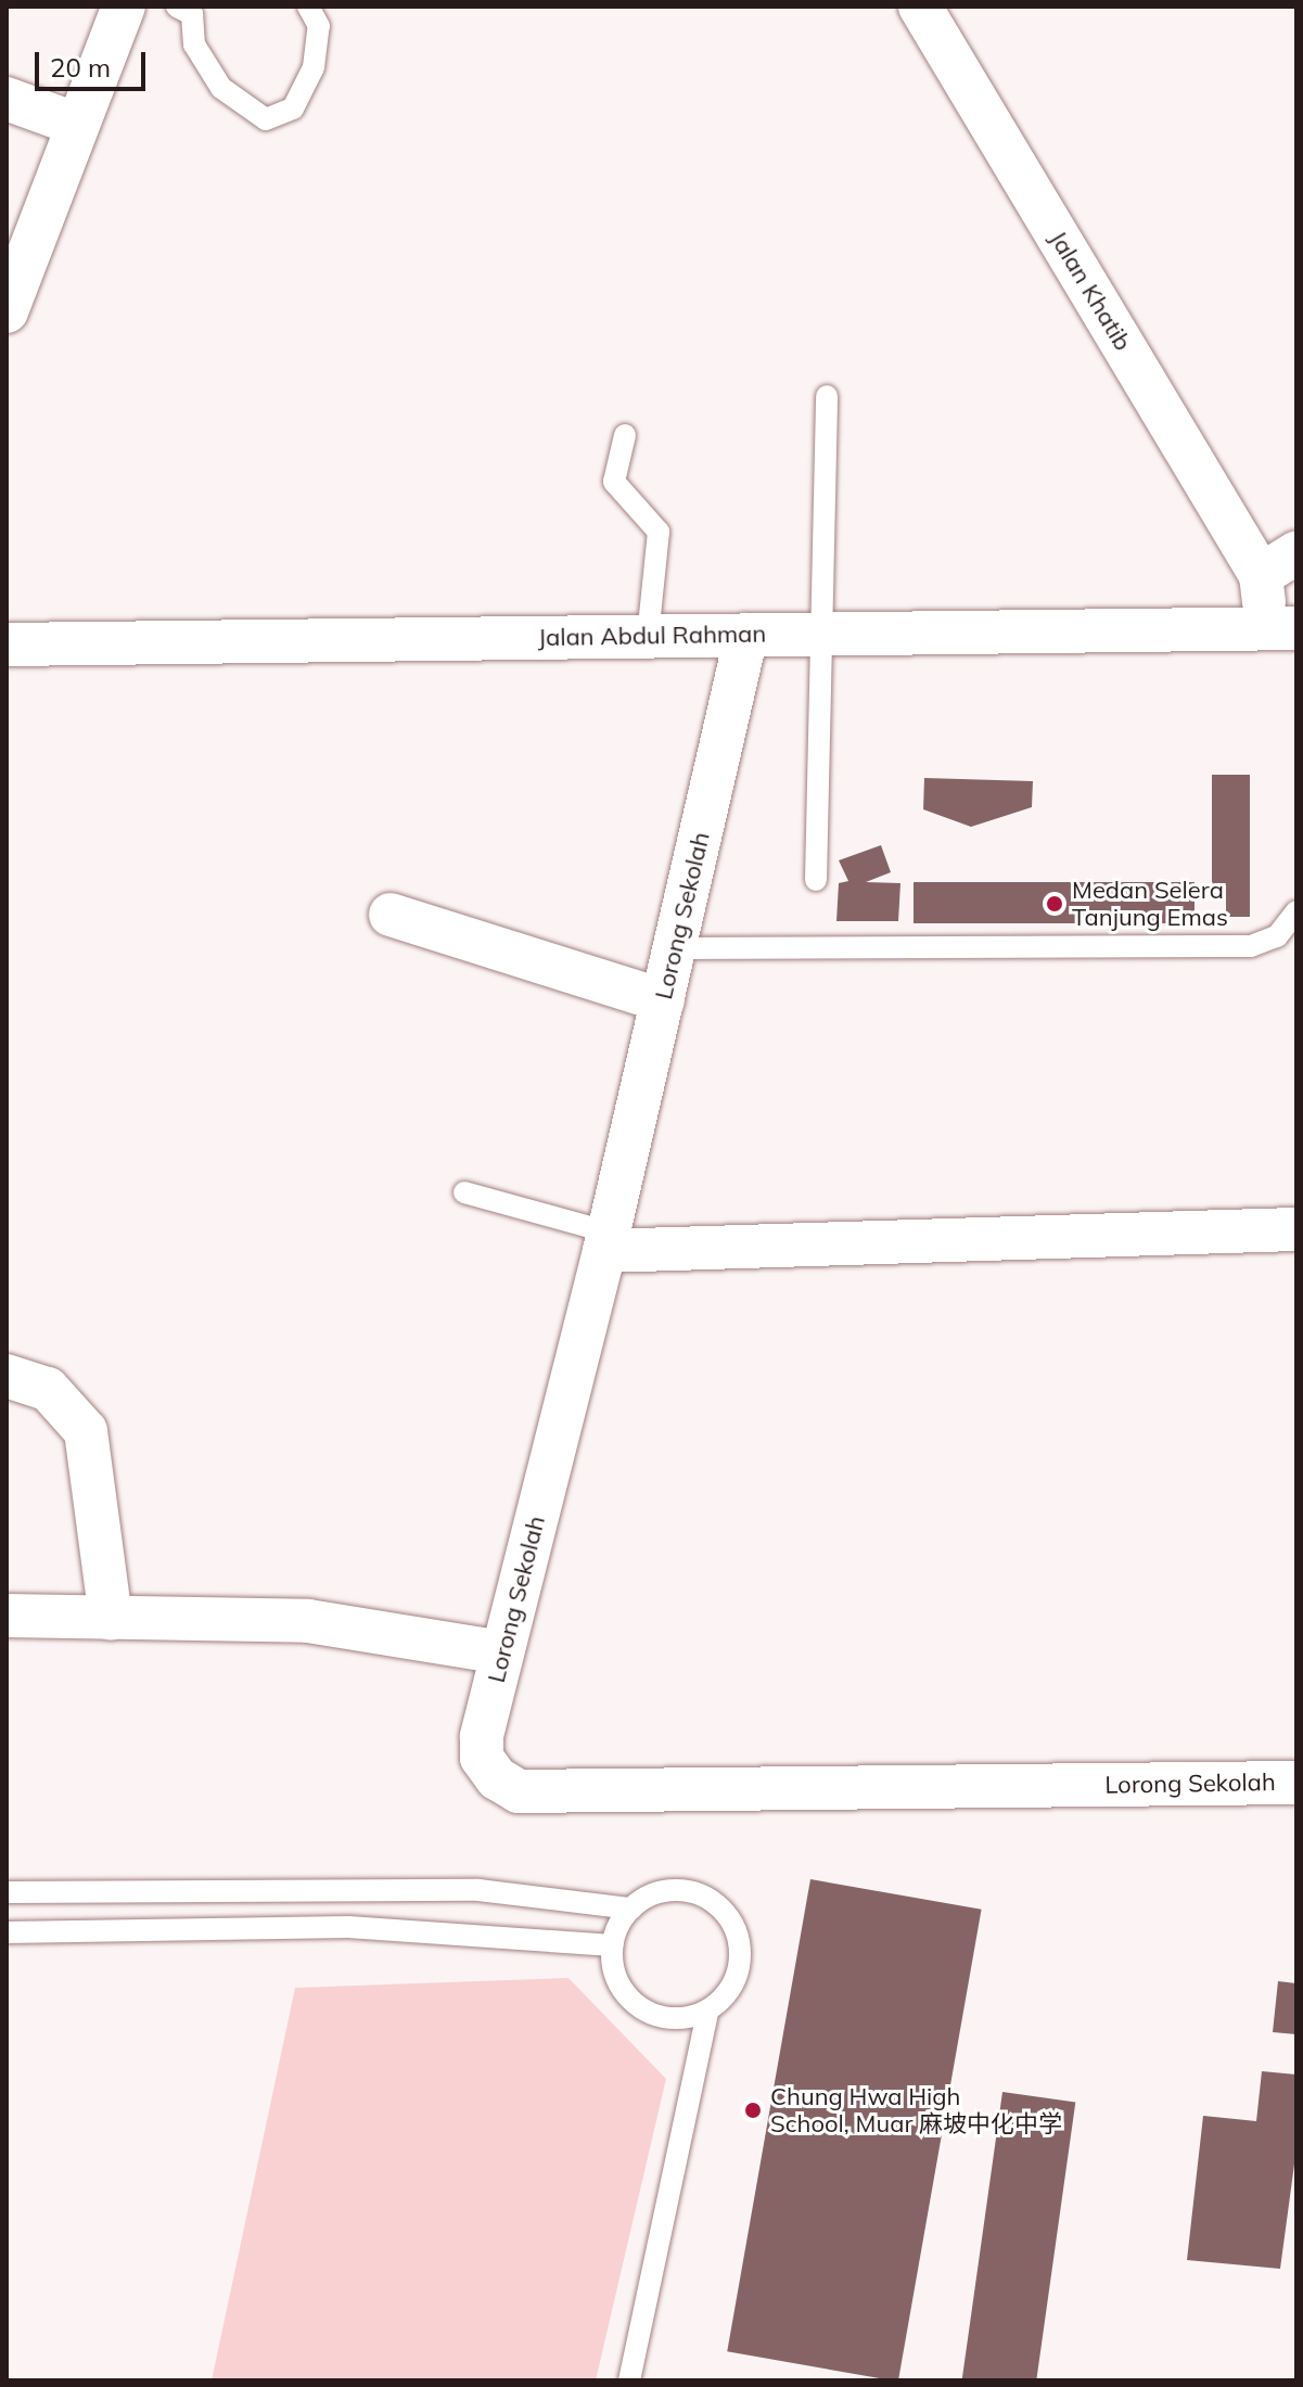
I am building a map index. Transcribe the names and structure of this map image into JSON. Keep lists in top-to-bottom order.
{
  "streets": {
    "street": ["Jalan Khatib", "Jalan Abdul Rahman", "Lorong Sekolah"]
  },
  "crossings": [
    ["Jalan Abdul Rahman", "Lorong Sekolah"]
  ],
  "places": ["Medan Selera Tanjung Emas", "Chung Hwa High School, Muar 麻坡中化中学"],
  "scale_bar": "20 m"
}
